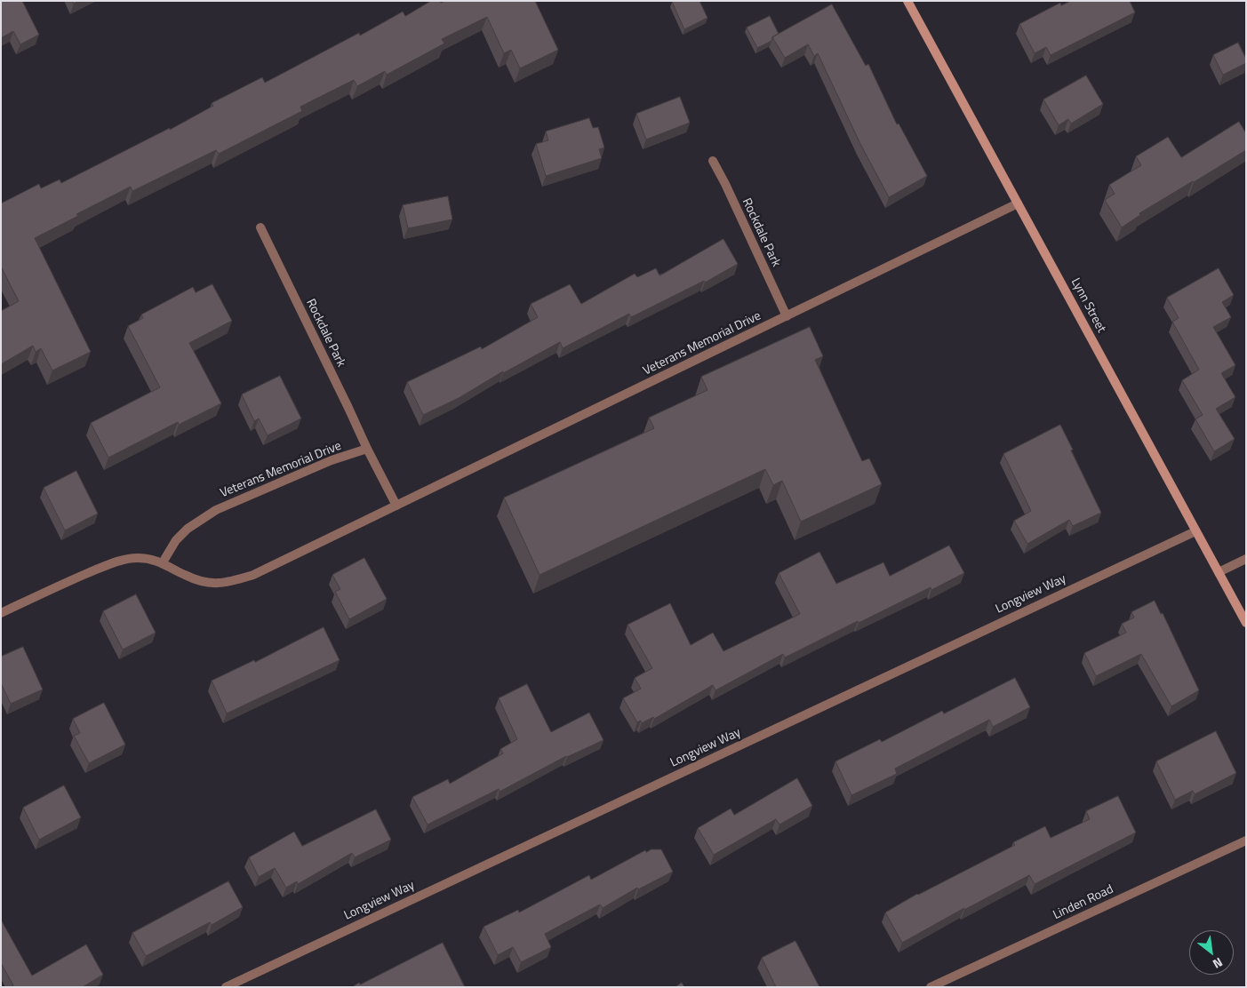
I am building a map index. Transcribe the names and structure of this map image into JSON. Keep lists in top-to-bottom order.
{
  "streets": {
    "main road": ["Lynn Street"],
    "street": [
      "Rockdale Park",
      "Veterans Memorial Drive",
      "Longview Way",
      "Linden Road"
    ]
  },
  "crossings": [
    ["Rockdale Park", "Veterans Memorial Drive"],
    ["Lynn Street", "Veterans Memorial Drive"],
    ["Lynn Street", "Longview Way"]
  ],
  "north": "bottom right"
}
